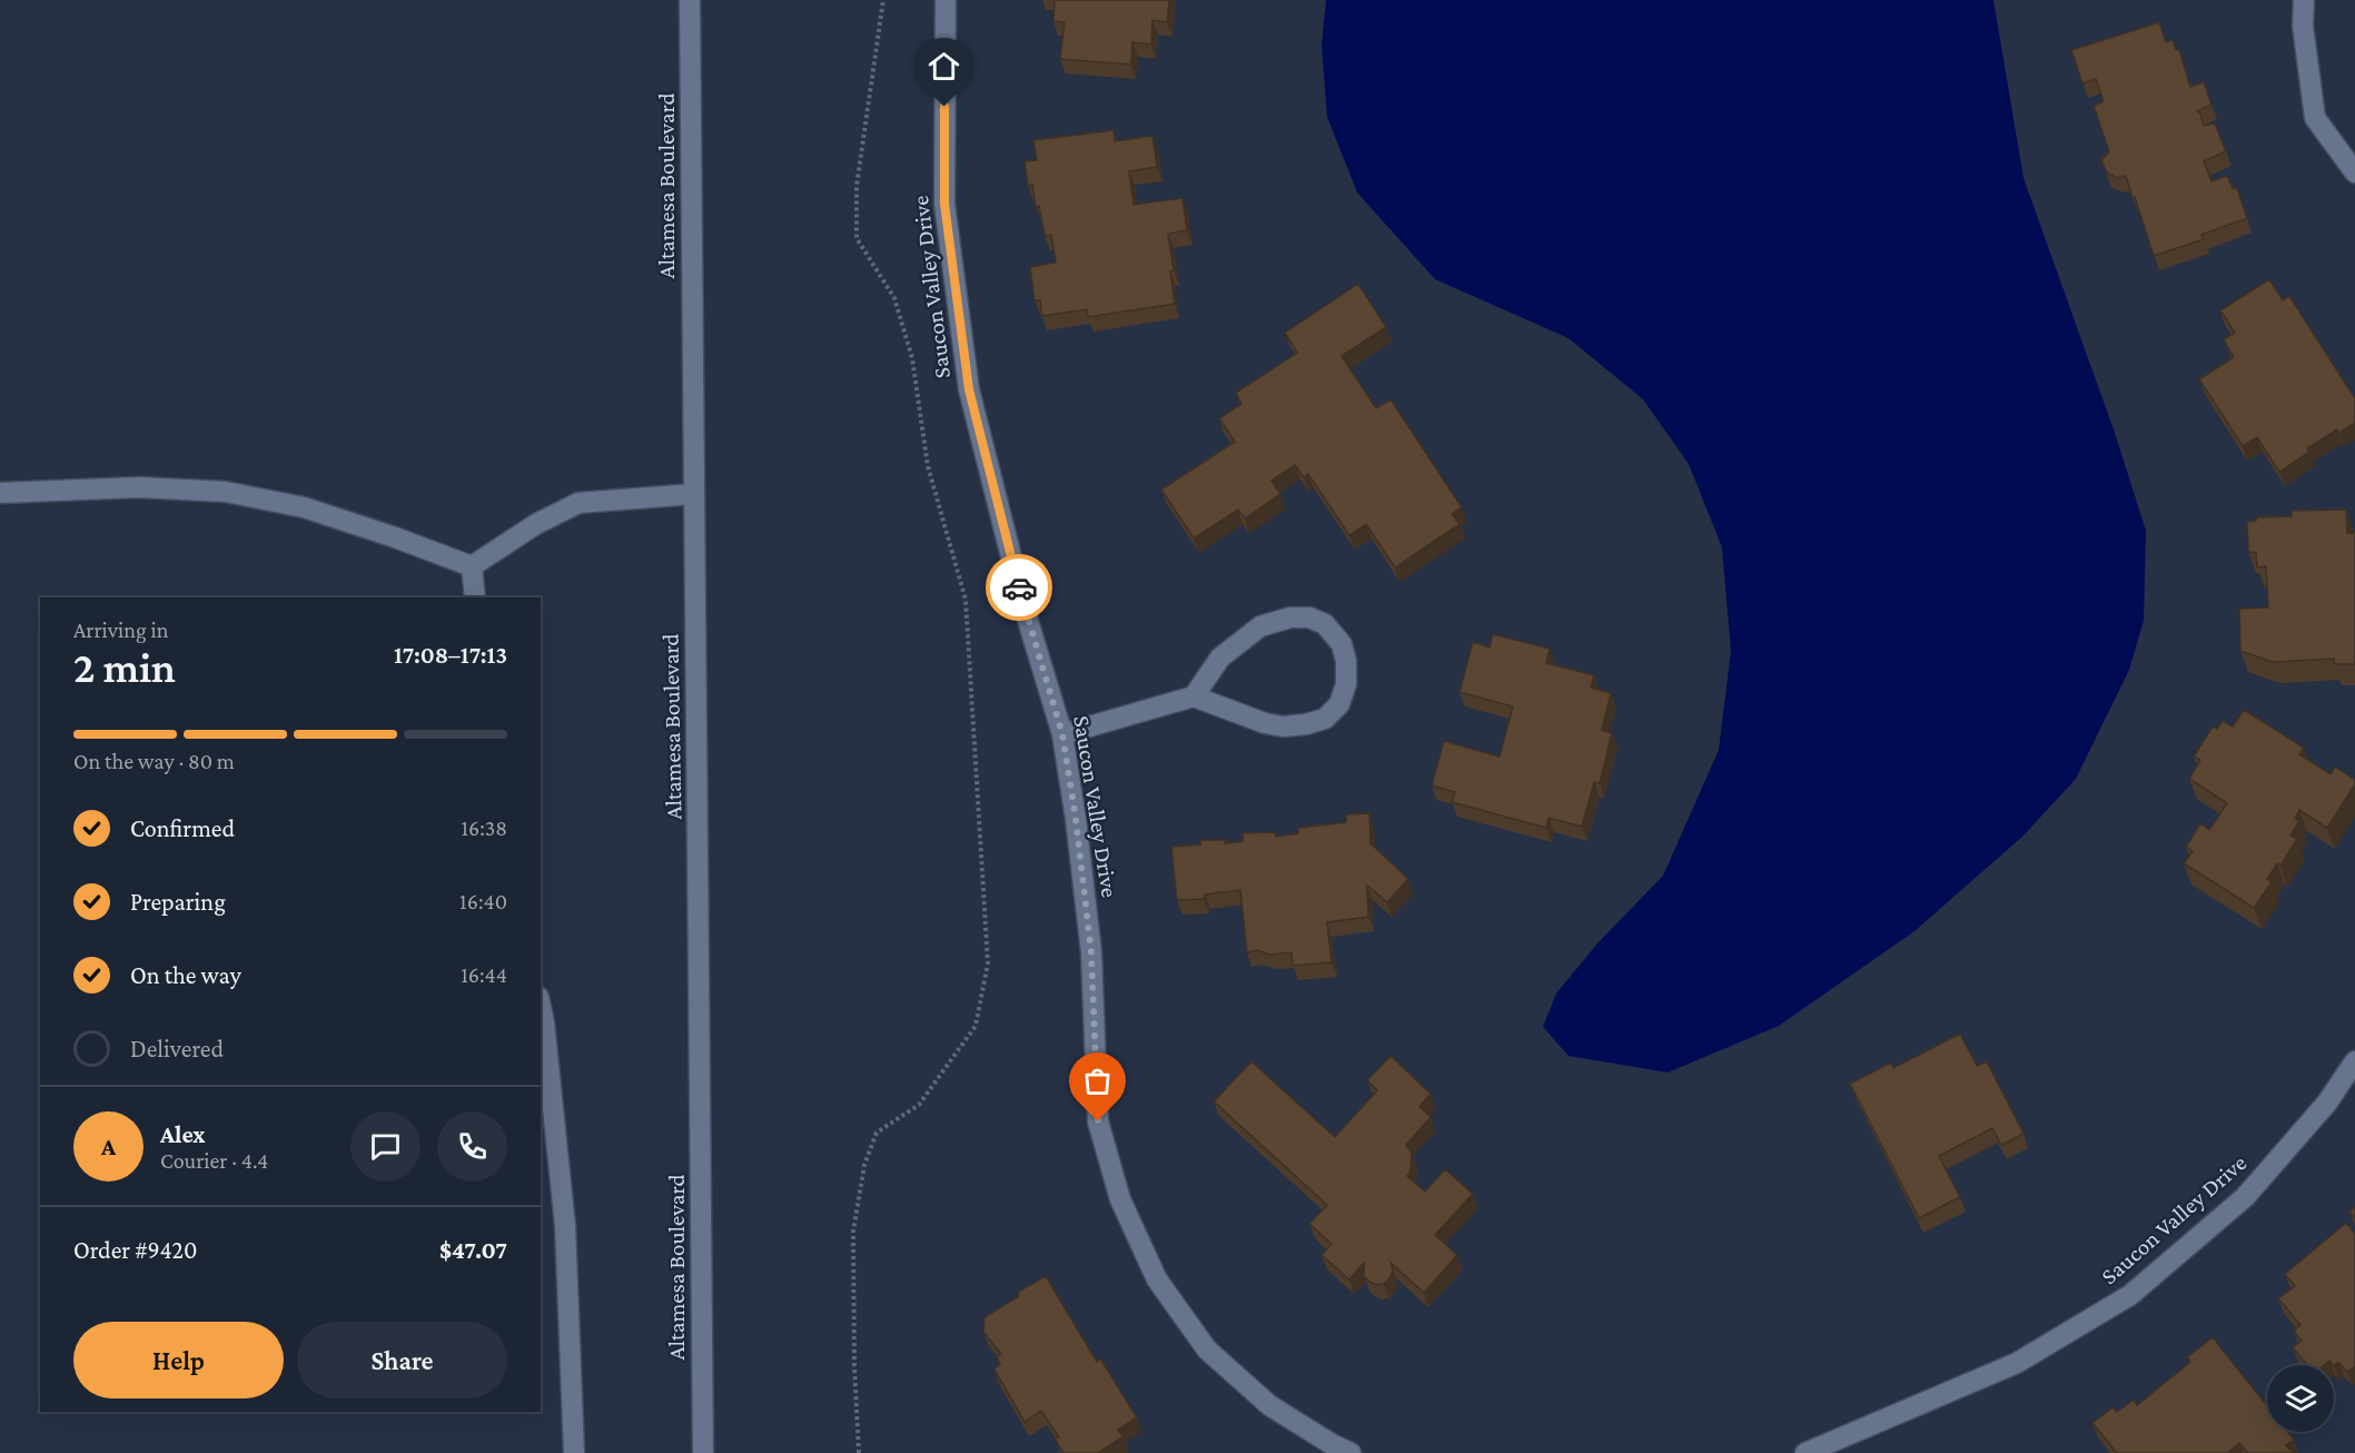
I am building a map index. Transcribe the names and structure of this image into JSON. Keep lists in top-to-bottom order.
{
  "streets": {
    "street": ["Altamesa Boulevard", "Saucon Valley Drive"]
  },
  "page": {
    "heading": ["2 min", "Arriving in", "17:08–17:13"],
    "panel": [
      "Alex",
      "Courier · 4.4",
      "Order #9420",
      "$47.07"
    ],
    "bar": "On the way · 80 m",
    "list": [
      ["Confirmed", "16:38"],
      ["Preparing", "16:40"],
      ["On the way", "16:44"],
      "Delivered"
    ],
    "round": "A",
    "buttons": ["Help", "Share"]
  }
}
